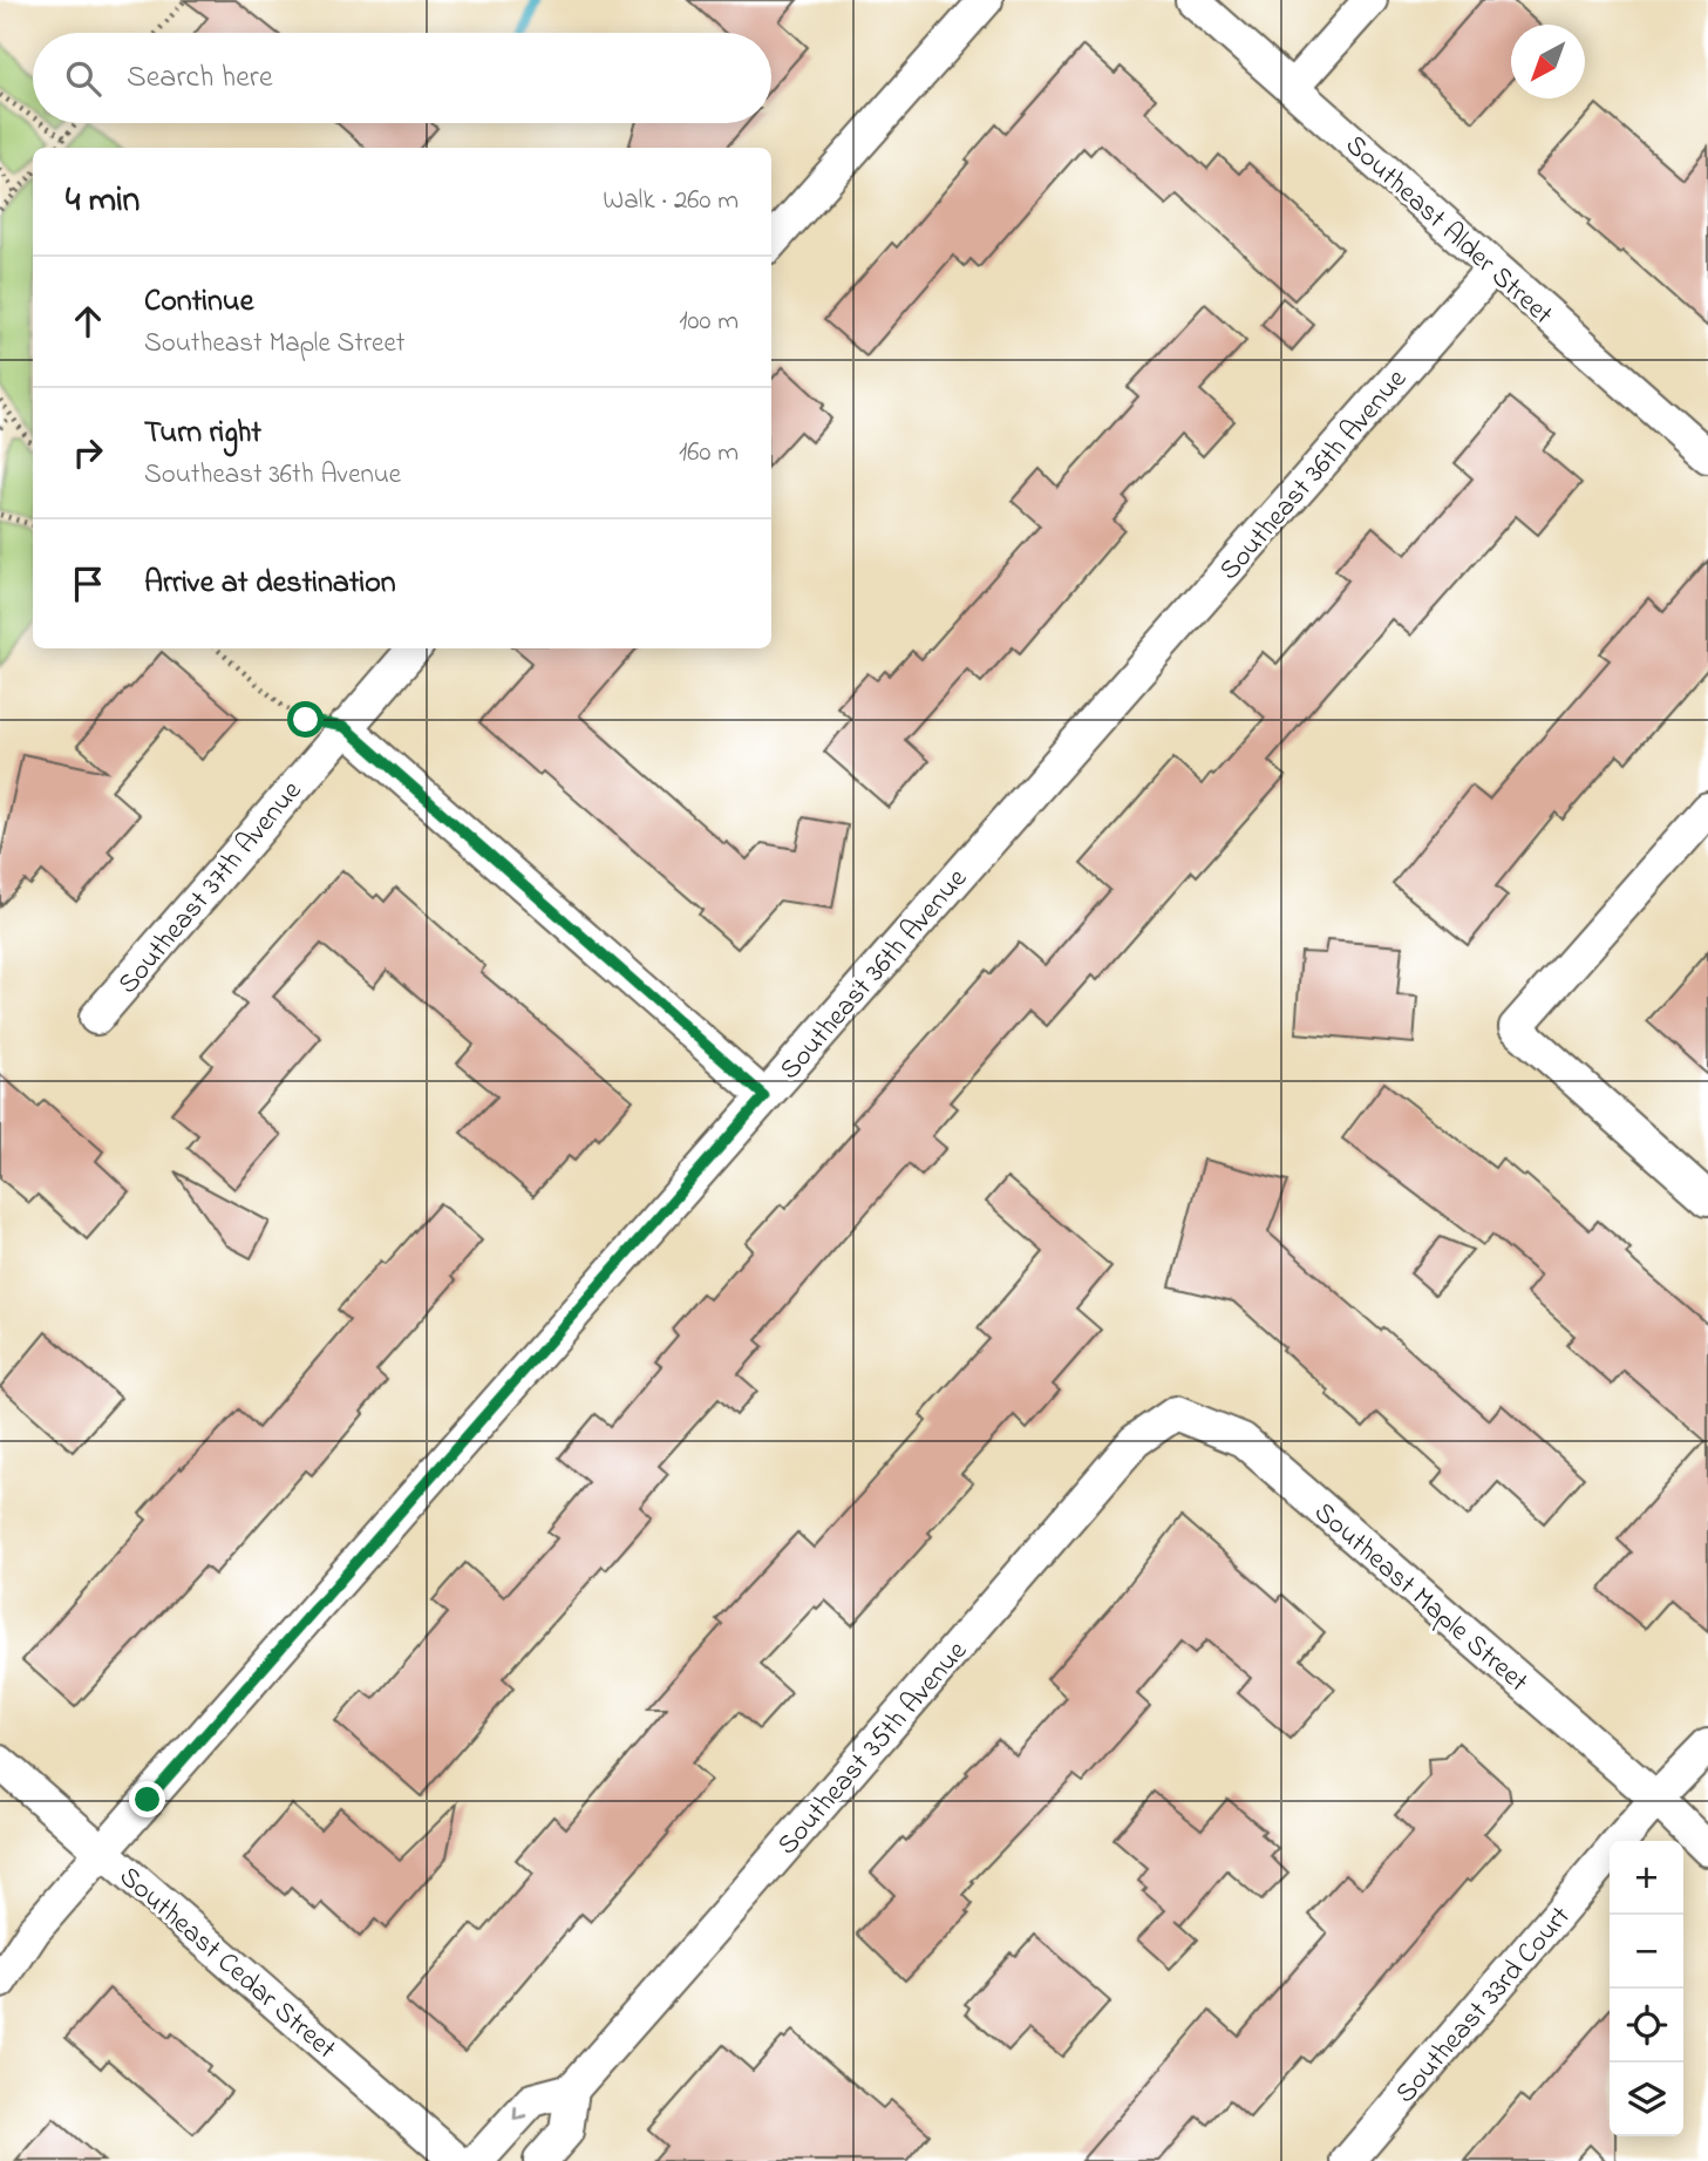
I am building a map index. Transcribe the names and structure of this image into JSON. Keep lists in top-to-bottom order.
{
  "streets": {
    "street": [
      "Southeast Alder Street",
      "Southeast 36th Avenue",
      "Southeast 37th Avenue",
      "Southeast Maple Street",
      "Southeast 35th Avenue",
      "Southeast Cedar Street",
      "Southeast 33rd Court"
    ]
  },
  "crossings": [
    ["Southeast Alder Street", "Southeast 36th Avenue"],
    ["Southeast 36th Avenue", "Southeast Cedar Street"],
    ["Southeast Maple Street", "Southeast 35th Avenue"],
    ["Southeast Maple Street", "Southeast 33rd Court"]
  ],
  "north": "bottom left",
  "page": {
    "search": "Search here",
    "heading": ["4 min", "Walk · 260 m"],
    "list": [
      ["Continue", "Southeast Maple Street", "100 m"],
      ["Turn right", "Southeast 36th Avenue", "160 m"],
      "Arrive at destination"
    ],
    "map_buttons": ["+", "−"]
  }
}
